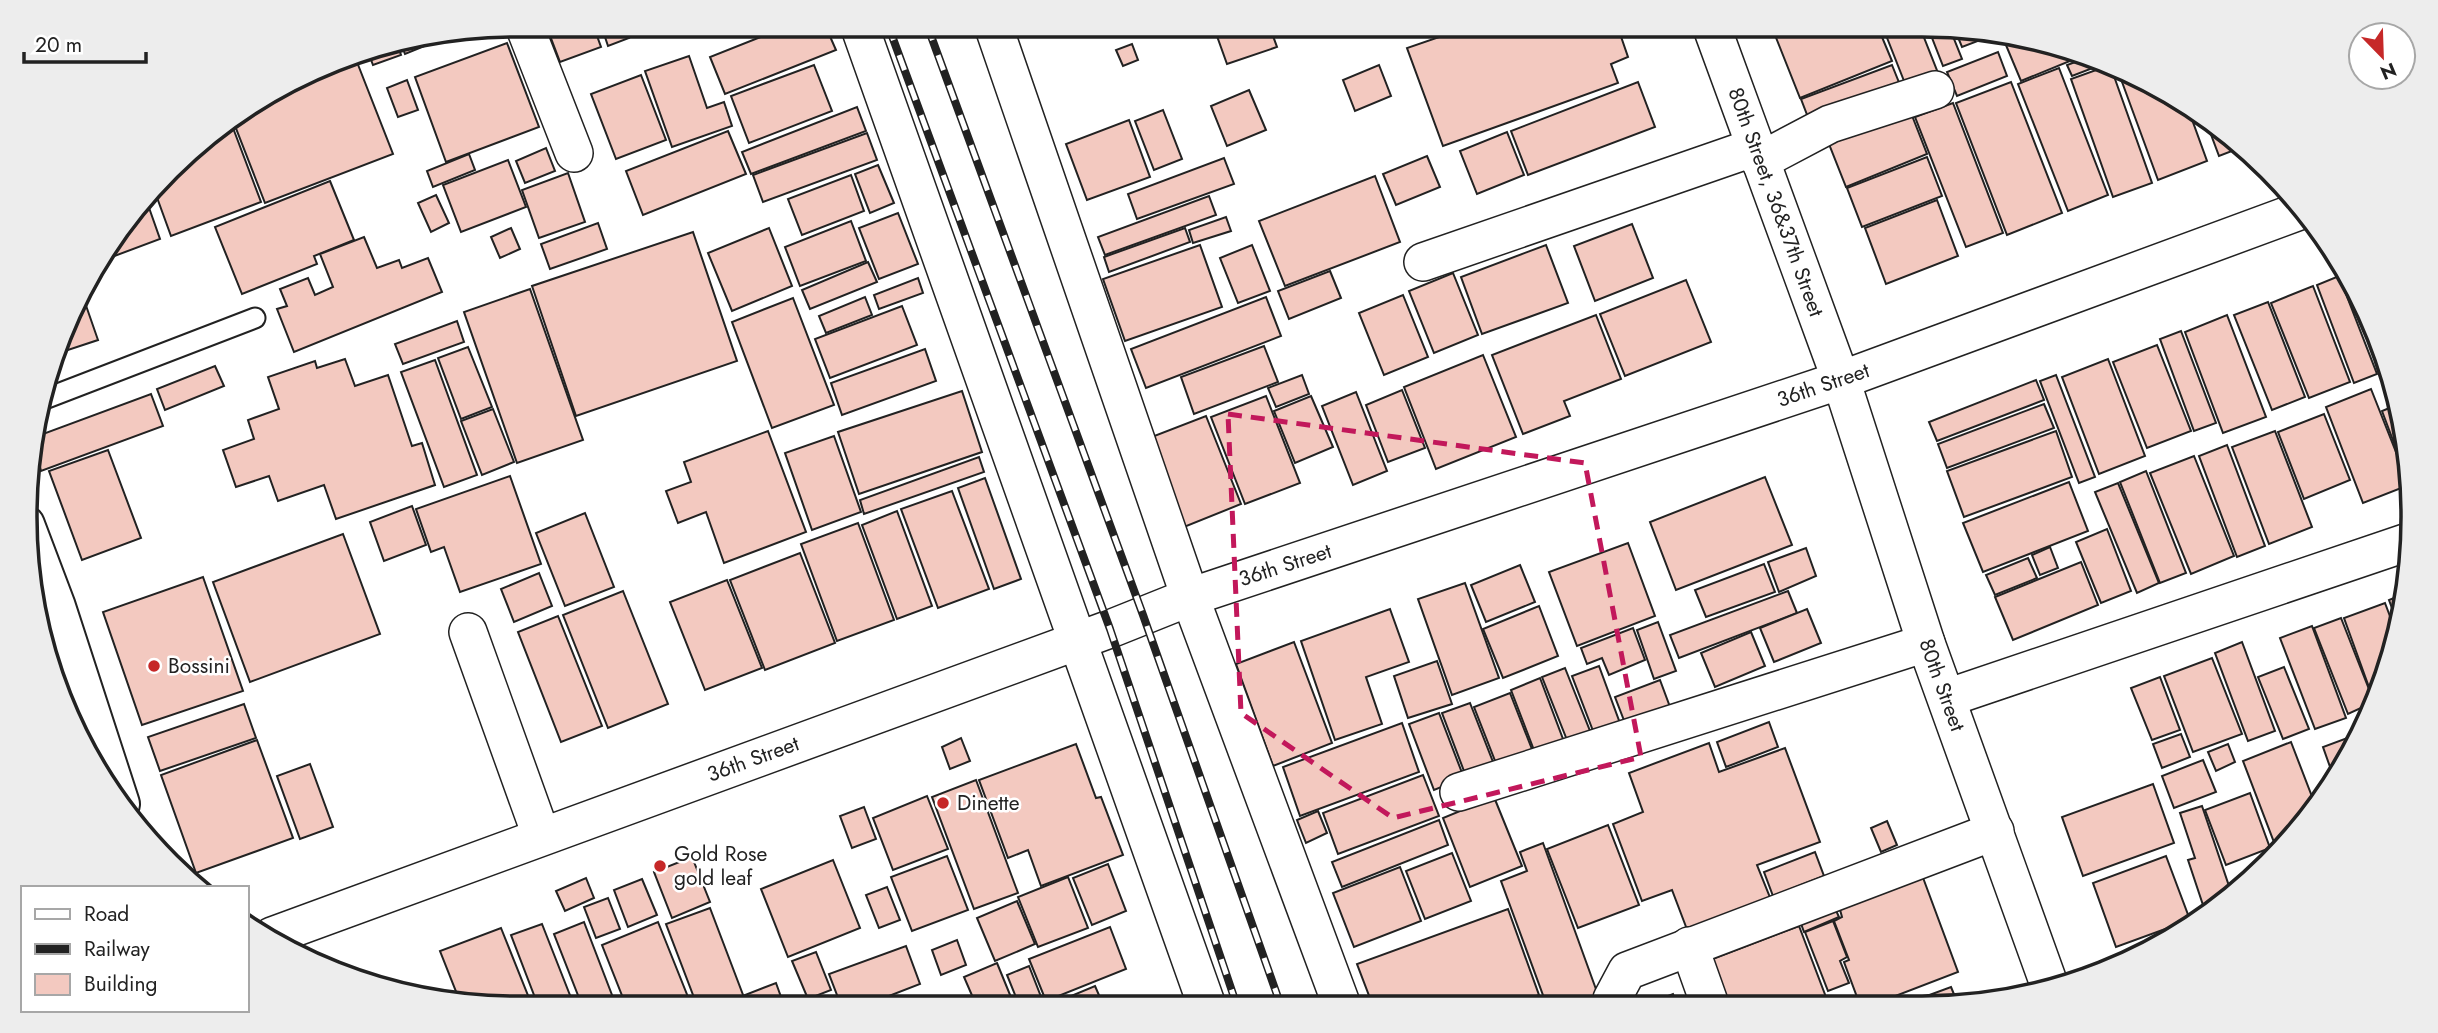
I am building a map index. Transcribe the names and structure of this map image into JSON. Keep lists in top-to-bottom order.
{
  "streets": {
    "street": ["80th Street, 36&37th Street", "36th Street", "80th Street"]
  },
  "crossings": [
    ["80th Street, 36&37th Street", "36th Street"],
    ["80th Street, 36&37th Street", "80th Street"],
    ["36th Street", "80th Street"]
  ],
  "places": ["Bossini", "Dinette", "Gold Rose gold leaf"],
  "legend": ["Road", "Railway", "Building"],
  "scale_bar": "20 m",
  "north": "bottom right"
}
